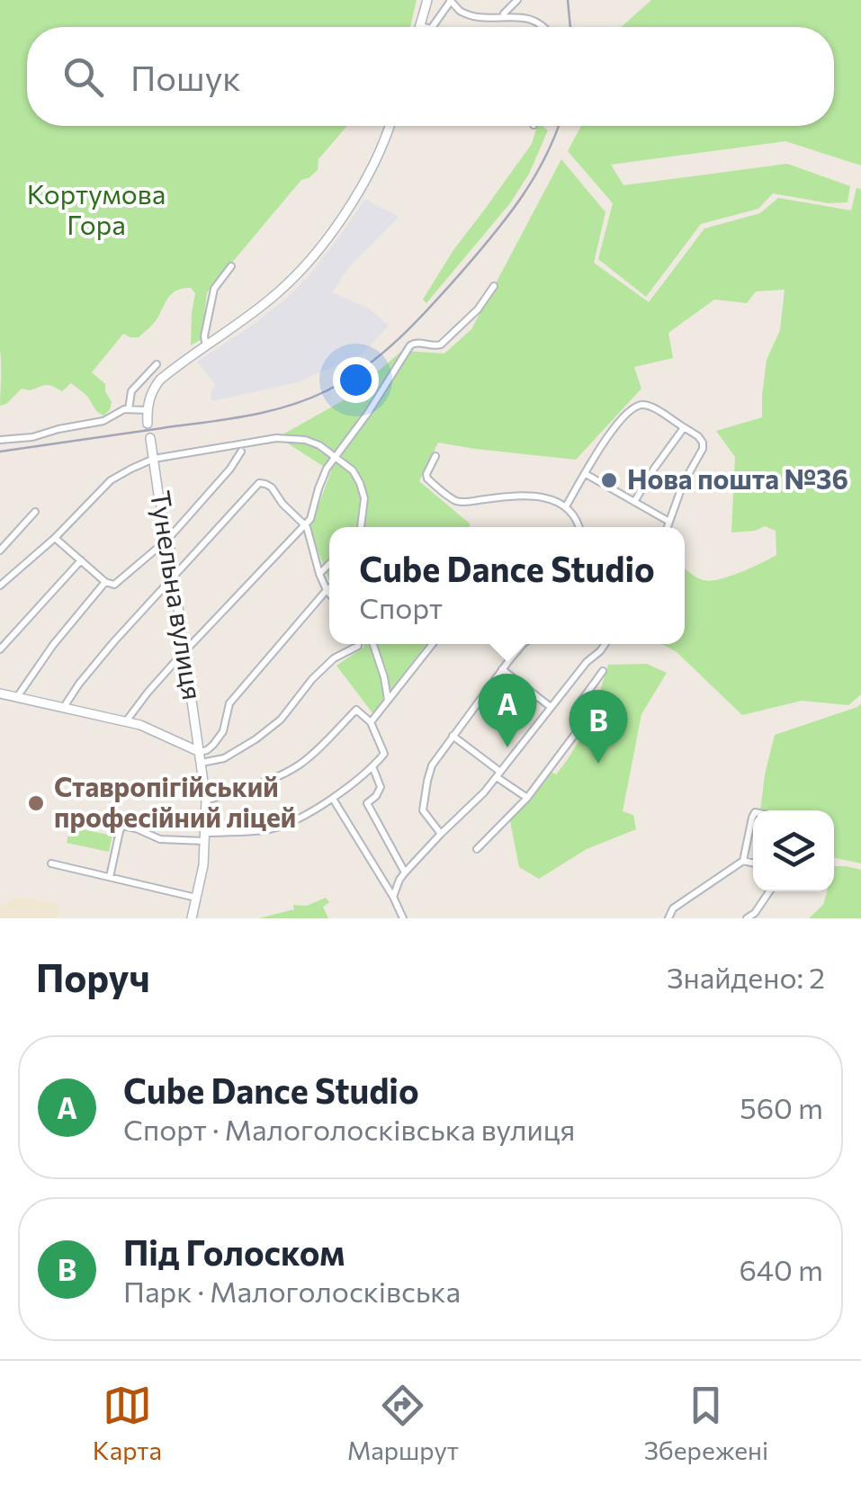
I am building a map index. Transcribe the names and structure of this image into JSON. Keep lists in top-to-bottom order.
{
  "streets": {
    "main road": ["Тунельна вулиця"]
  },
  "parks": ["Кортумова Гора"],
  "places": ["Нова пошта №36", "Ставропігійський професійний ліцей"],
  "page": {
    "search": "Пошук",
    "popup": ["Cube Dance Studio", "Спорт"],
    "pins": ["A", "B"],
    "heading": ["Поруч", "Знайдено: 2"],
    "list": [
      {
        "mark": "A",
        "name": "Cube Dance Studio",
        "note": "Спорт · Малоголосківська вулиця",
        "value": "560 m"
      },
      {
        "mark": "B",
        "name": "Під Голоском",
        "note": "Парк · Малоголосківська",
        "value": "640 m"
      }
    ],
    "nav": ["Карта", "Маршрут", "Збережені"]
  }
}
